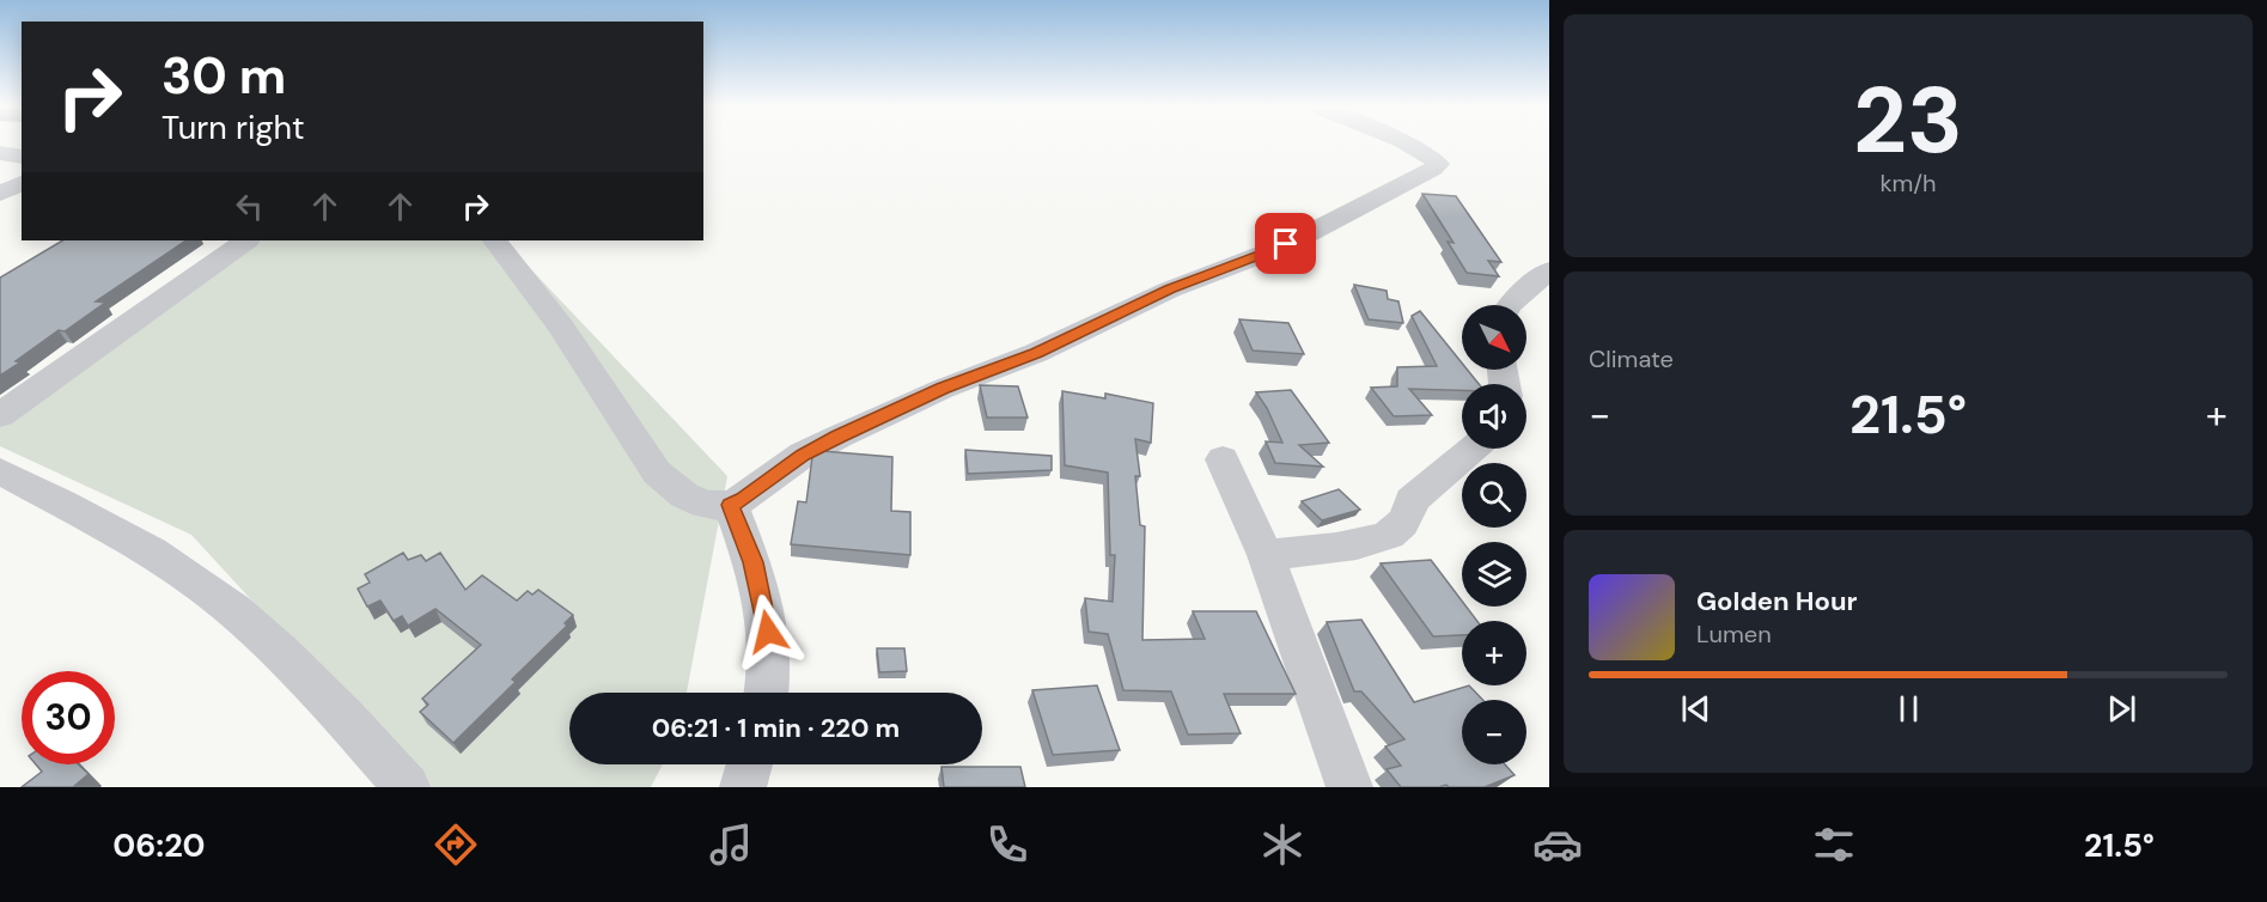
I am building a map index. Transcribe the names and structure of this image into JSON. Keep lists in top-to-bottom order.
{
  "north": "bottom right",
  "page": {
    "tile": [
      ["23", "km/h"],
      "Climate"
    ],
    "turn": ["30 m", "Turn right"],
    "map_buttons": ["+", "−"],
    "heat": ["−", "21.5°", "+"],
    "song": ["Golden Hour", "Lumen"],
    "limit": "30",
    "trip": "06:21 · 1 min · 220 m",
    "tabs": ["06:20", "21.5°"]
  }
}
